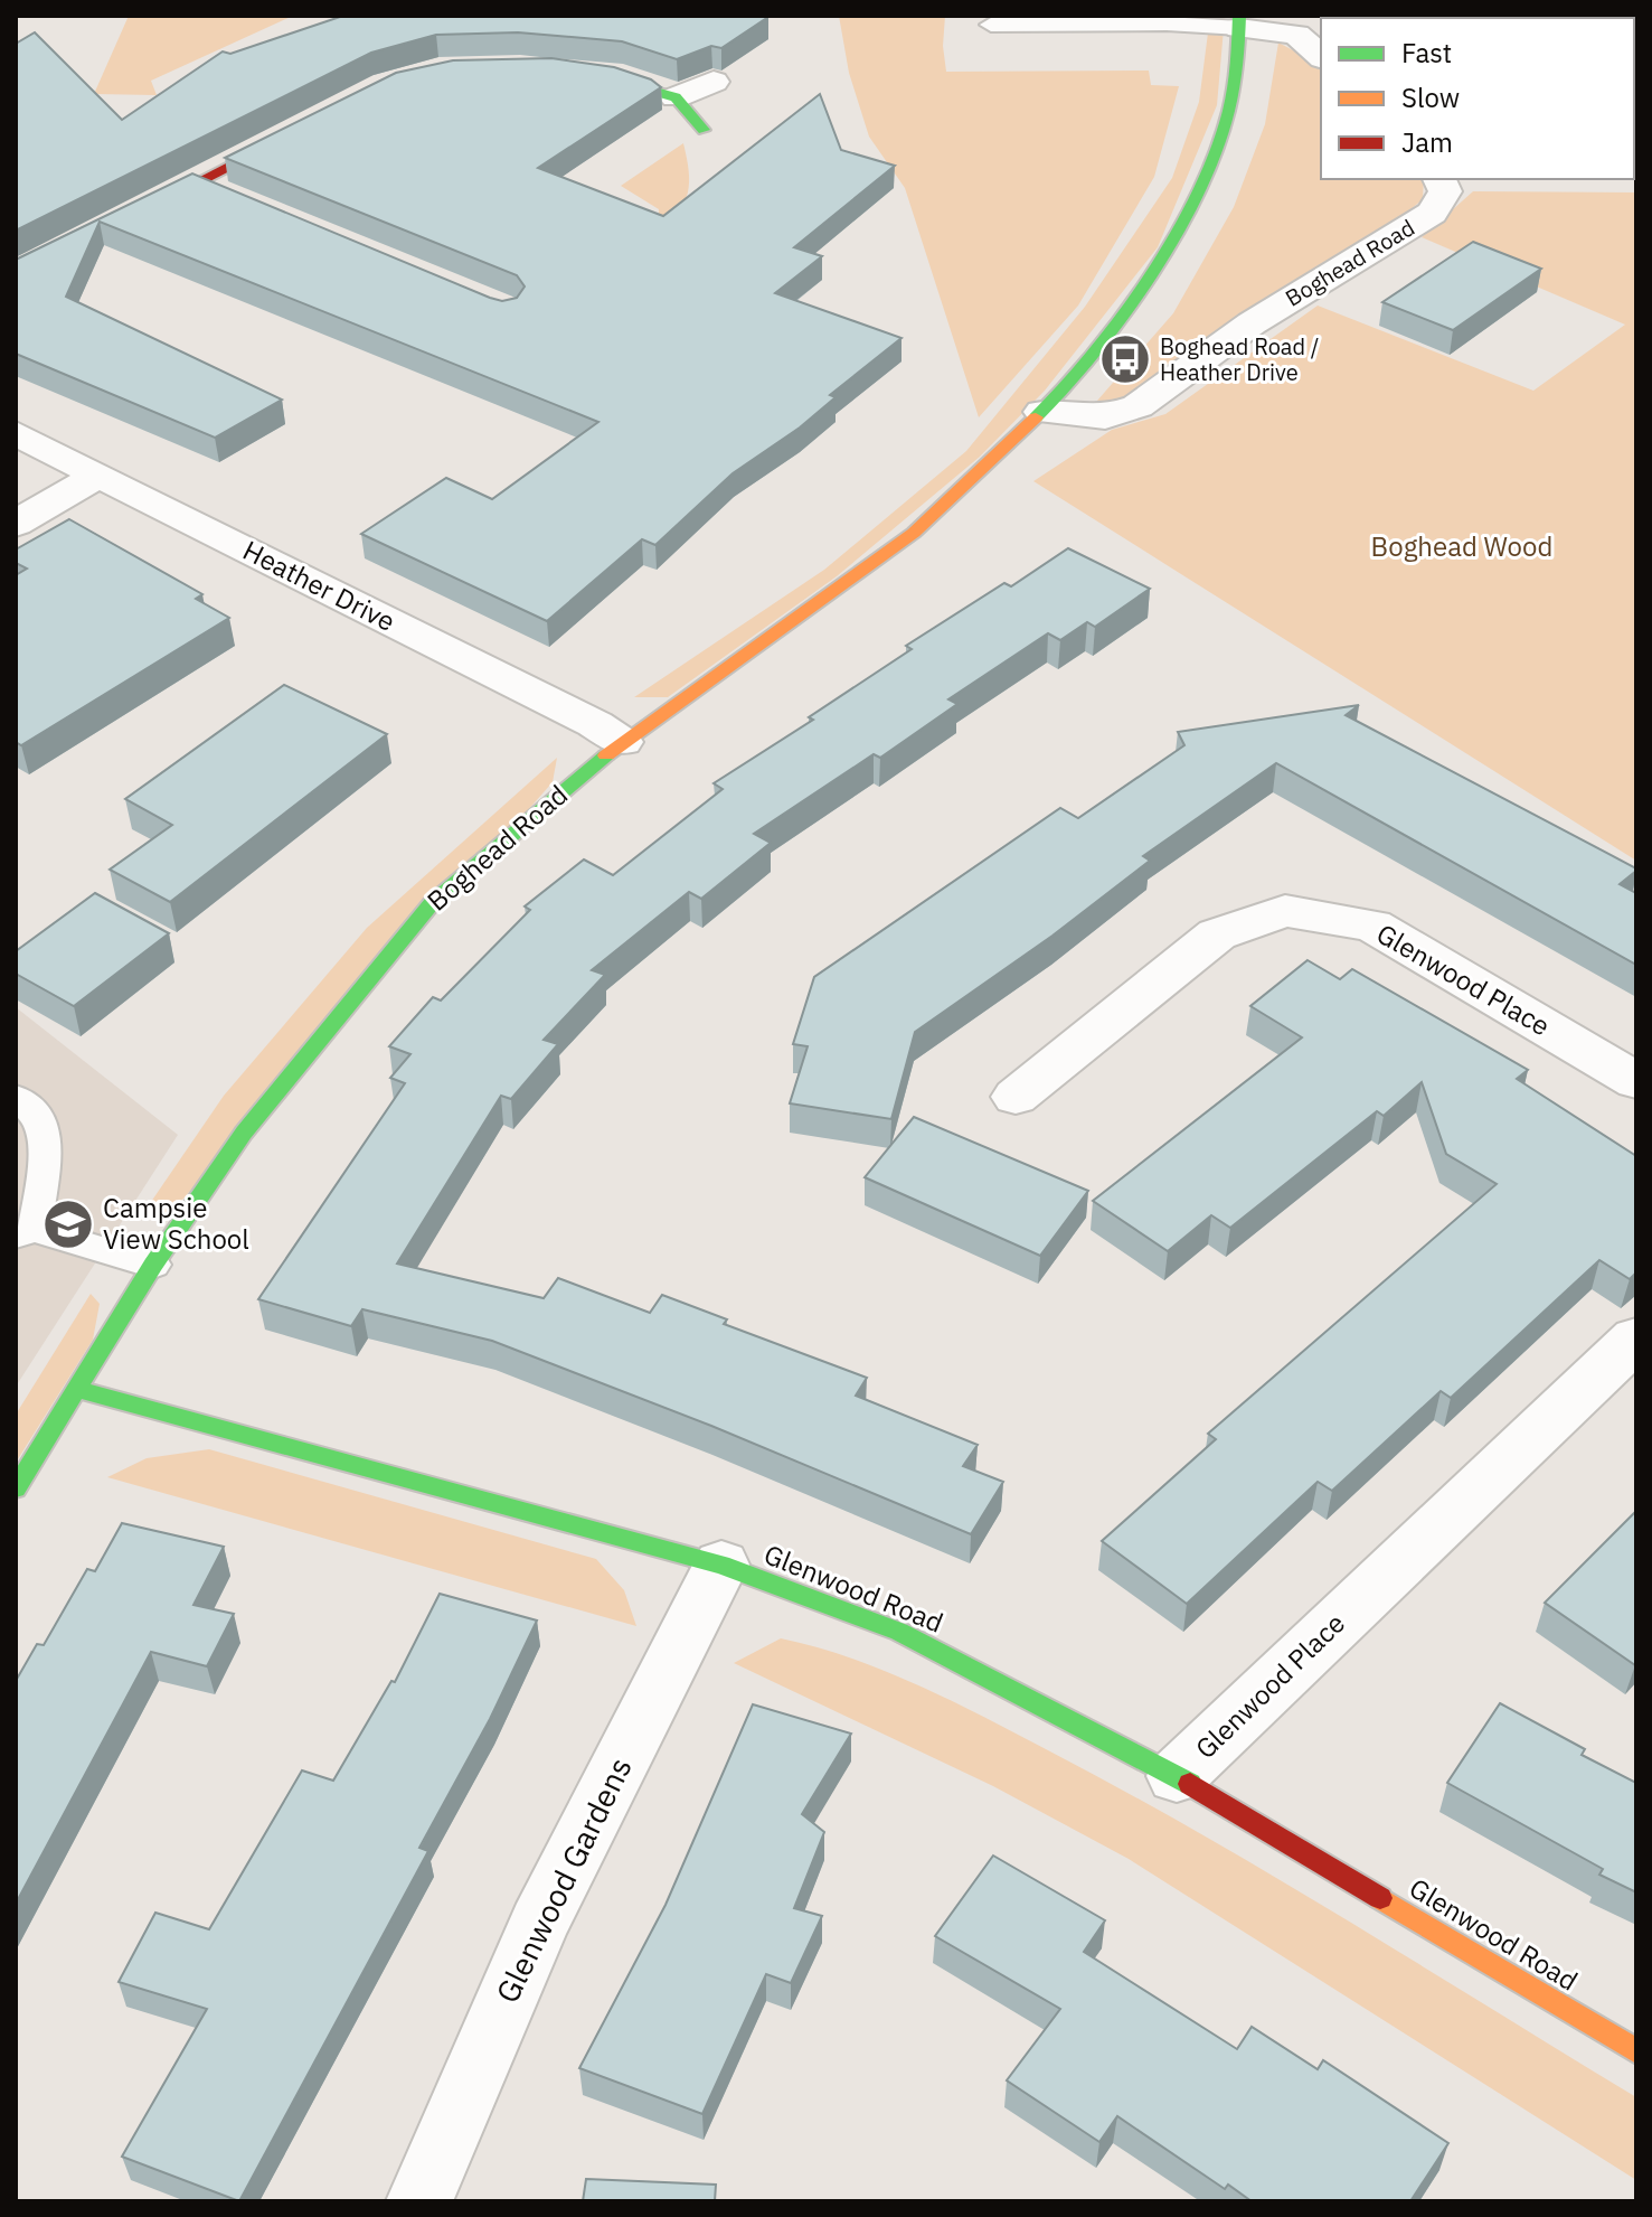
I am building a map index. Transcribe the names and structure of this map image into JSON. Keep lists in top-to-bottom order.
{
  "streets": {
    "street": [
      "Boghead Road",
      "Heather Drive",
      "Glenwood Place",
      "Glenwood Road",
      "Glenwood Gardens"
    ]
  },
  "crossings": [
    ["Boghead Road", "Heather Drive"],
    ["Boghead Road", "Glenwood Road"],
    ["Glenwood Place", "Glenwood Road"],
    ["Glenwood Road", "Glenwood Gardens"]
  ],
  "parks": ["Boghead Wood"],
  "places": {
    "bus stop": ["Boghead Road / Heather Drive"],
    "school or university": ["Campsie View School"]
  },
  "legend": ["Fast", "Slow", "Jam"]
}
